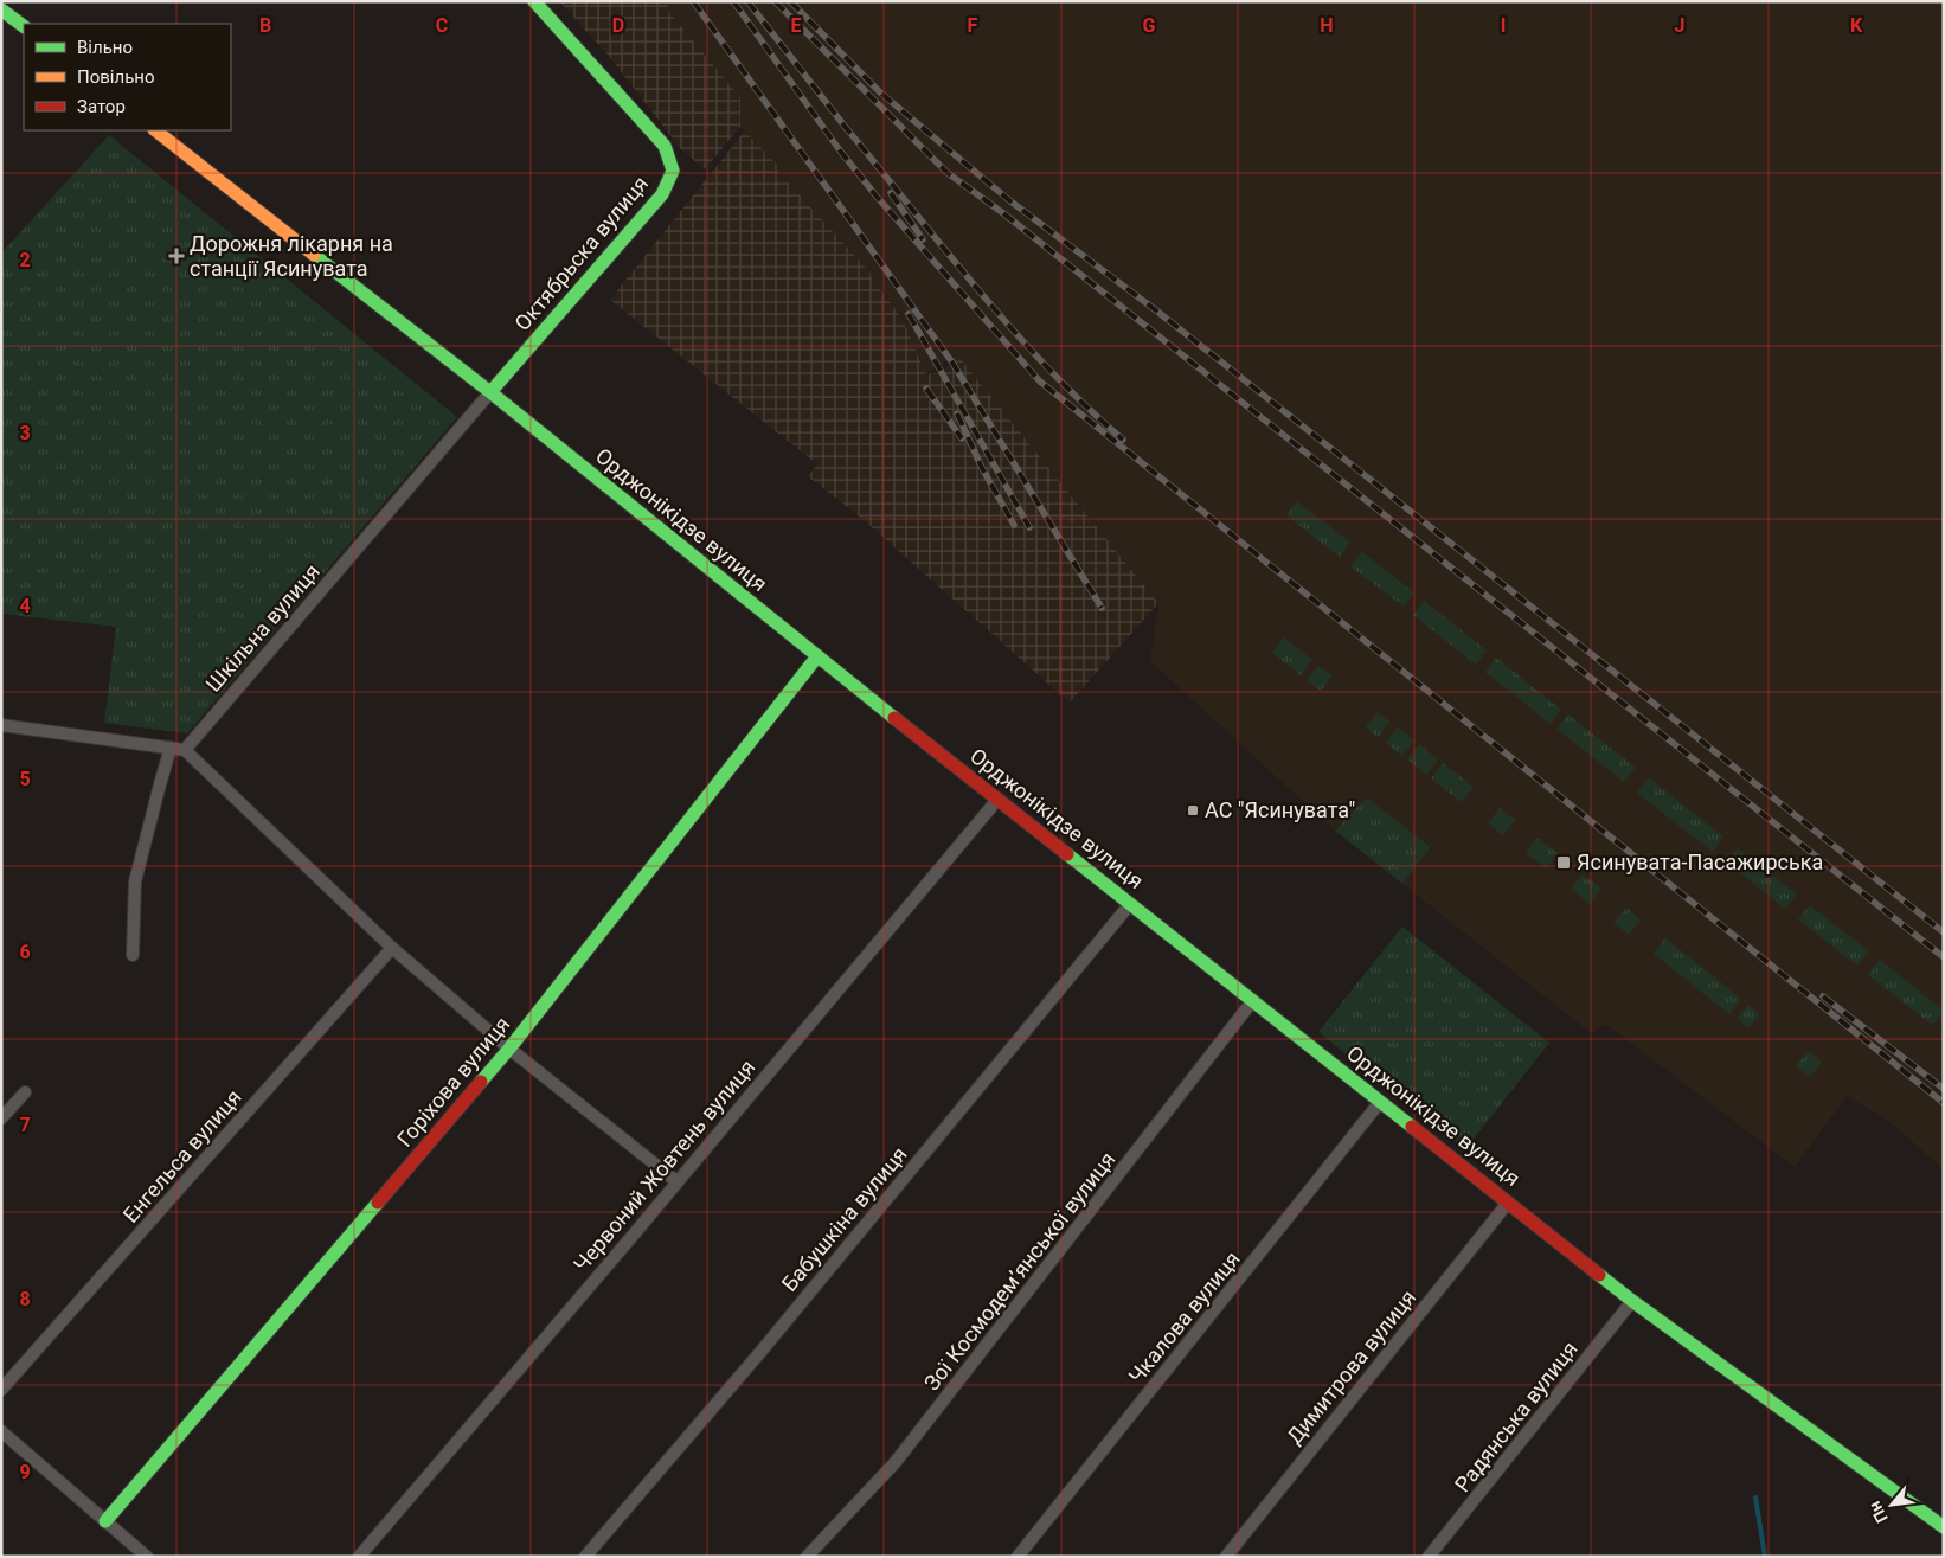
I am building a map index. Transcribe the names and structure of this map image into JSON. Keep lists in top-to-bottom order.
{
  "streets": {
    "main road": ["Октябрьска вулиця", "Орджонікідзе вулиця", "Горіхова вулиця"],
    "street": [
      "Шкільна вулиця",
      "Енгельса вулиця",
      "Червоний Жовтень вулиця",
      "Бабушкіна вулиця",
      "Зої Космодем’янської вулиця",
      "Чкалова вулиця",
      "Димитрова вулиця",
      "Радянська вулиця"
    ]
  },
  "crossings": [
    ["Октябрьска вулиця", "Орджонікідзе вулиця"],
    ["Октябрьска вулиця", "Шкільна вулиця"],
    ["Орджонікідзе вулиця", "Шкільна вулиця"],
    ["Орджонікідзе вулиця", "Горіхова вулиця"],
    ["Орджонікідзе вулиця", "Червоний Жовтень вулиця"],
    ["Орджонікідзе вулиця", "Бабушкіна вулиця"],
    ["Орджонікідзе вулиця", "Зої Космодем’янської вулиця"],
    ["Орджонікідзе вулиця", "Чкалова вулиця"],
    ["Орджонікідзе вулиця", "Димитрова вулиця"],
    ["Орджонікідзе вулиця", "Радянська вулиця"]
  ],
  "places": {
    "health": ["Дорожня лікарня на станції Ясинувата"],
    "transit": ["АС \"Ясинувата\"", "Ясинувата-Пасажирська"]
  },
  "legend": ["Вільно", "Повільно", "Затор"],
  "north": "bottom left",
  "grid": {
    "columns": [
      "B",
      "C",
      "D",
      "E",
      "F",
      "G",
      "H",
      "I",
      "J",
      "K"
    ],
    "rows": [
      "2",
      "3",
      "4",
      "5",
      "6",
      "7",
      "8",
      "9"
    ]
  }
}
